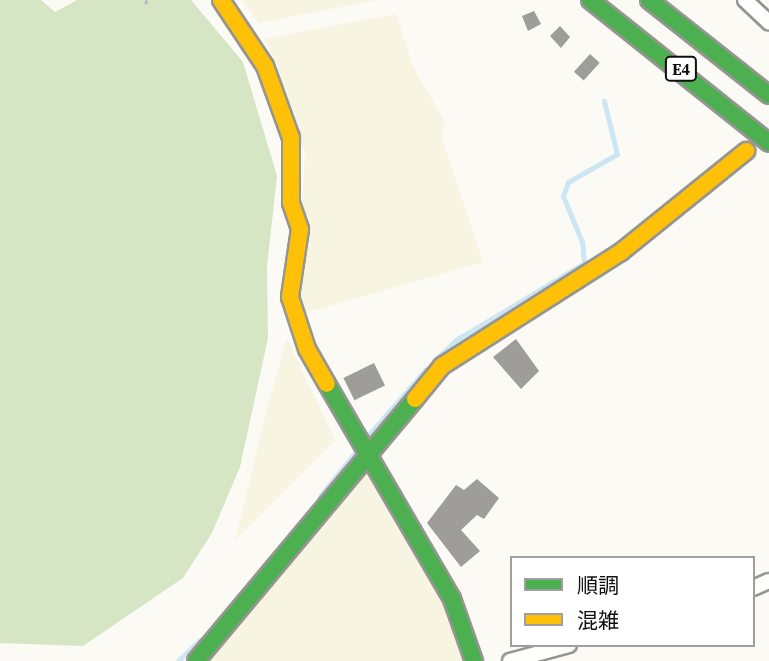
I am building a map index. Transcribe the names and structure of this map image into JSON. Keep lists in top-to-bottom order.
{
  "streets": {
    "main road": ["E4"]
  },
  "legend": ["順調", "混雑"]
}
